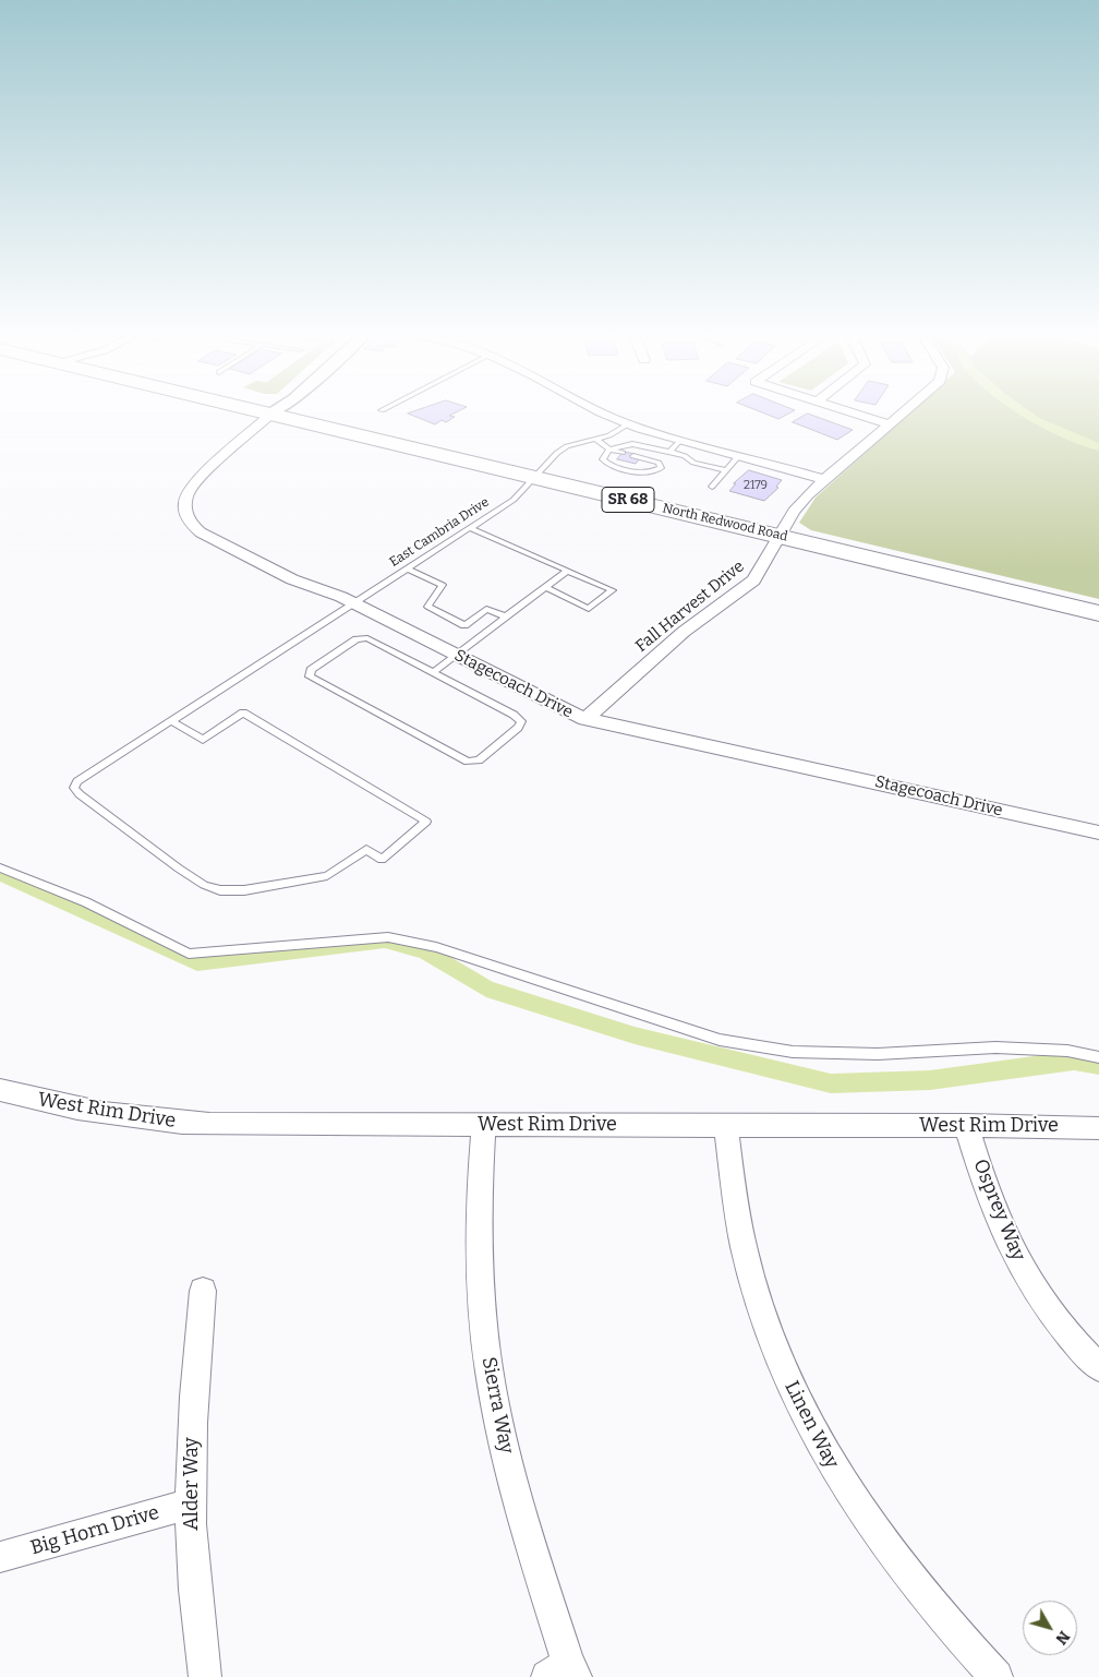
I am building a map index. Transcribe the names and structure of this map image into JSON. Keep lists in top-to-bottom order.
{
  "streets": {
    "main road": ["SR 68", "North Redwood Road"],
    "street": [
      "Fall Harvest Drive",
      "Stagecoach Drive",
      "West Rim Drive",
      "Osprey Way",
      "Sierra Way",
      "Linen Way",
      "Alder Way",
      "Big Horn Drive"
    ],
    "lane": ["East Cambria Drive"]
  },
  "crossings": [
    ["North Redwood Road", "East Cambria Drive"],
    ["North Redwood Road", "Fall Harvest Drive"],
    ["North Redwood Road", "Stagecoach Drive"],
    ["East Cambria Drive", "Stagecoach Drive"],
    ["Fall Harvest Drive", "Stagecoach Drive"],
    ["West Rim Drive", "Osprey Way"],
    ["West Rim Drive", "Sierra Way"],
    ["West Rim Drive", "Linen Way"],
    ["Alder Way", "Big Horn Drive"]
  ],
  "house_numbers": ["2179"],
  "north": "bottom right"
}
